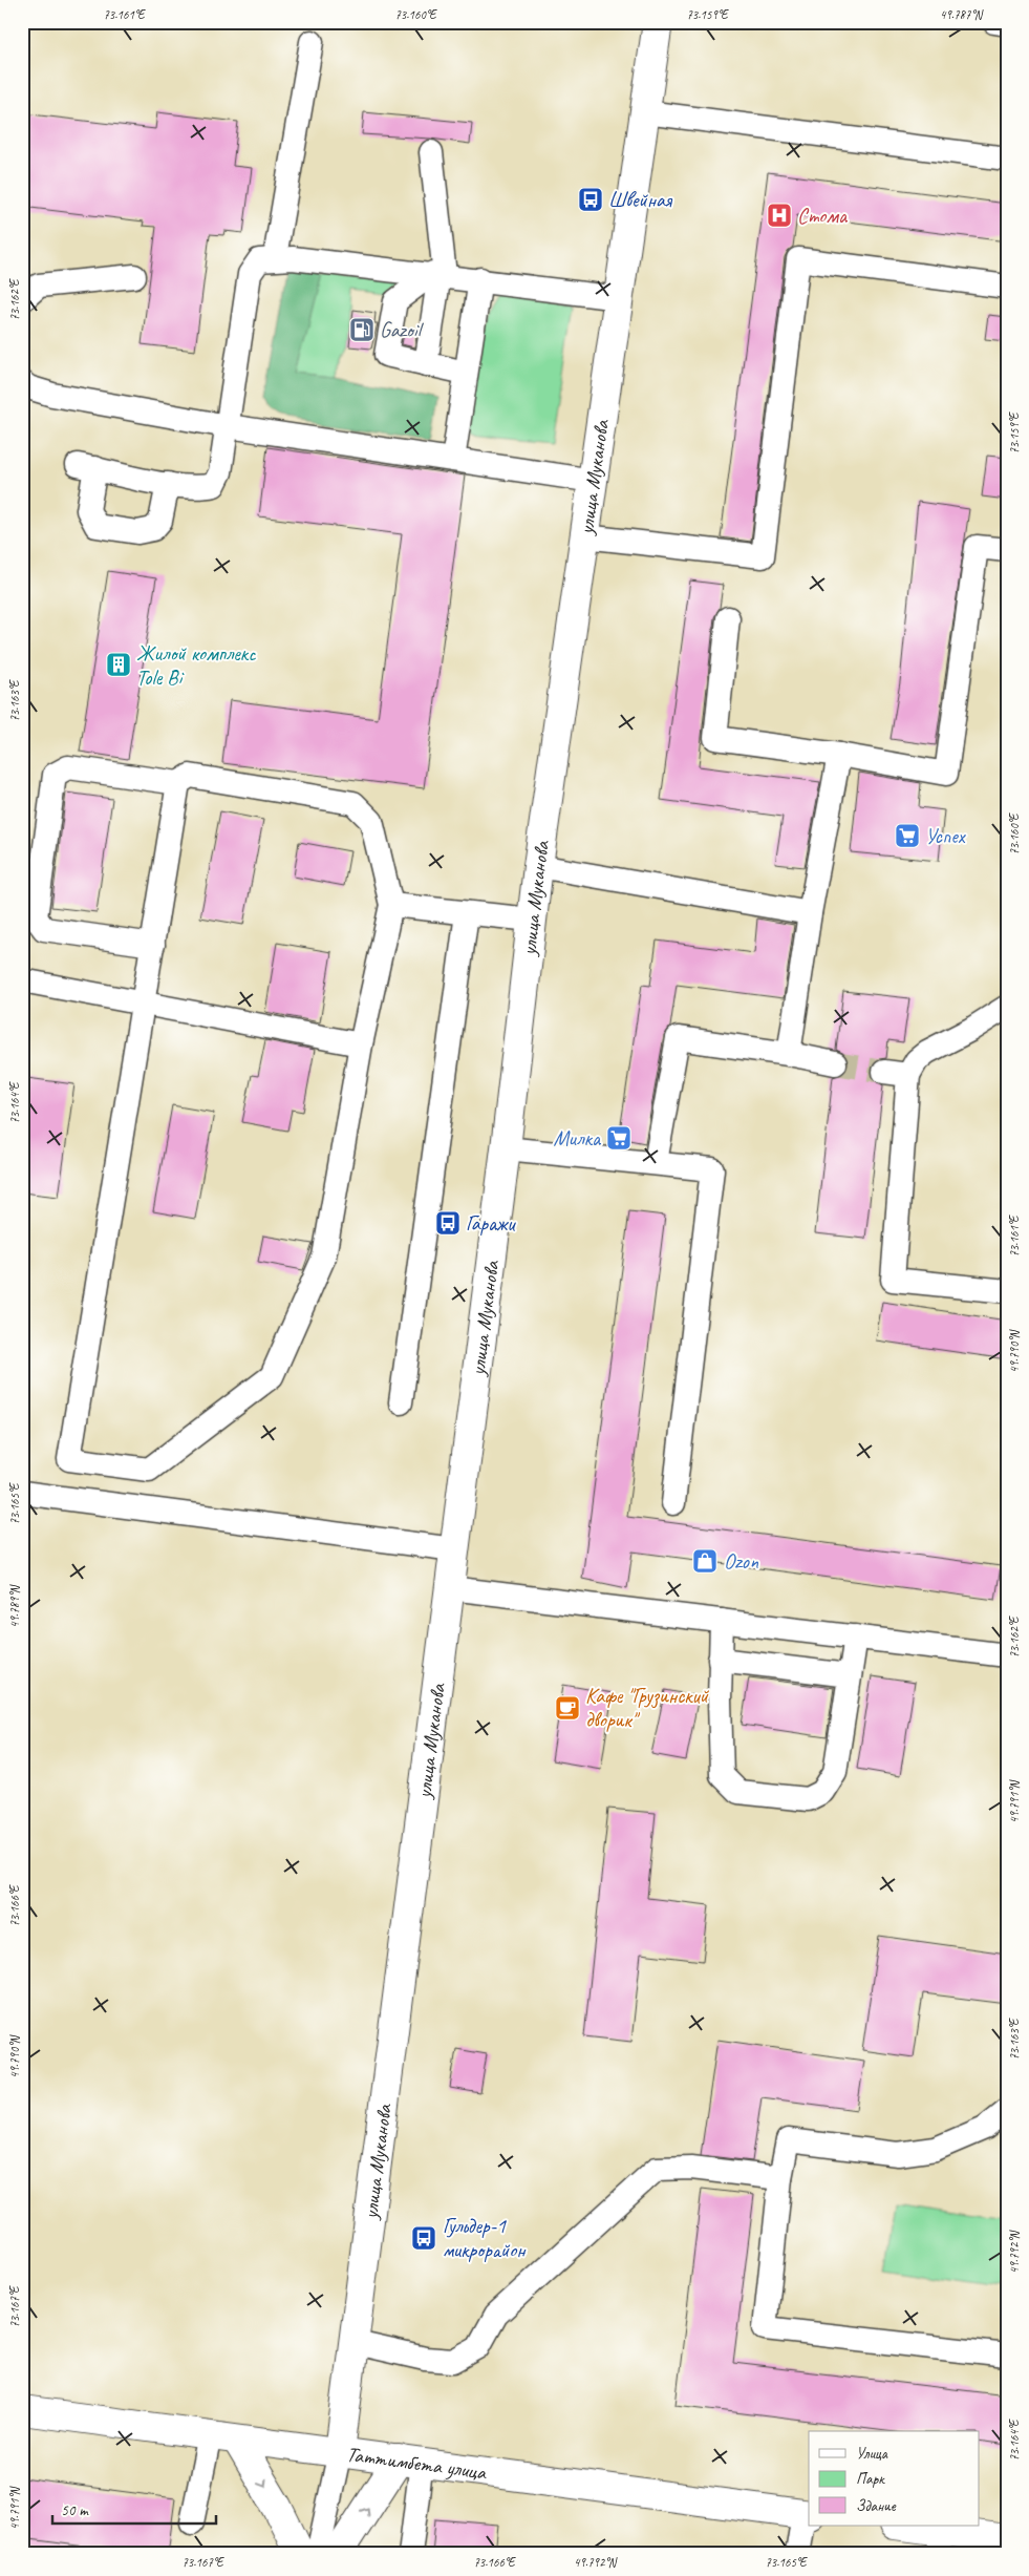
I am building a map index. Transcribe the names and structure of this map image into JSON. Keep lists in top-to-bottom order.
{
  "streets": {
    "main road": ["улица Муканова", "Таттимбета улица"]
  },
  "crossings": [
    ["улица Муканова", "Таттимбета улица"]
  ],
  "places": {
    "bus stop": ["Швейная", "Гаражи", "Гульдер-1 микрорайон"],
    "hospital": ["Стома"],
    "fuel station": ["Gazoil"],
    "building": ["Жилой комплекс Tole Bi"],
    "supermarket": ["Успех", "Милка"],
    "shop": ["Ozon"],
    "cafe": ["Кафе \"Грузинский дворик\""]
  },
  "legend": ["Улица", "Парк", "Здание"],
  "scale_bar": "50 m",
  "coordinates": [
    "73.161°E",
    "73.160°E",
    "73.159°E",
    "49.787°N",
    "73.162°E",
    "73.163°E",
    "73.164°E",
    "49.790°N",
    "73.165°E",
    "49.789°N",
    "49.791°N",
    "73.166°E",
    "49.792°N",
    "73.167°E"
  ]
}
